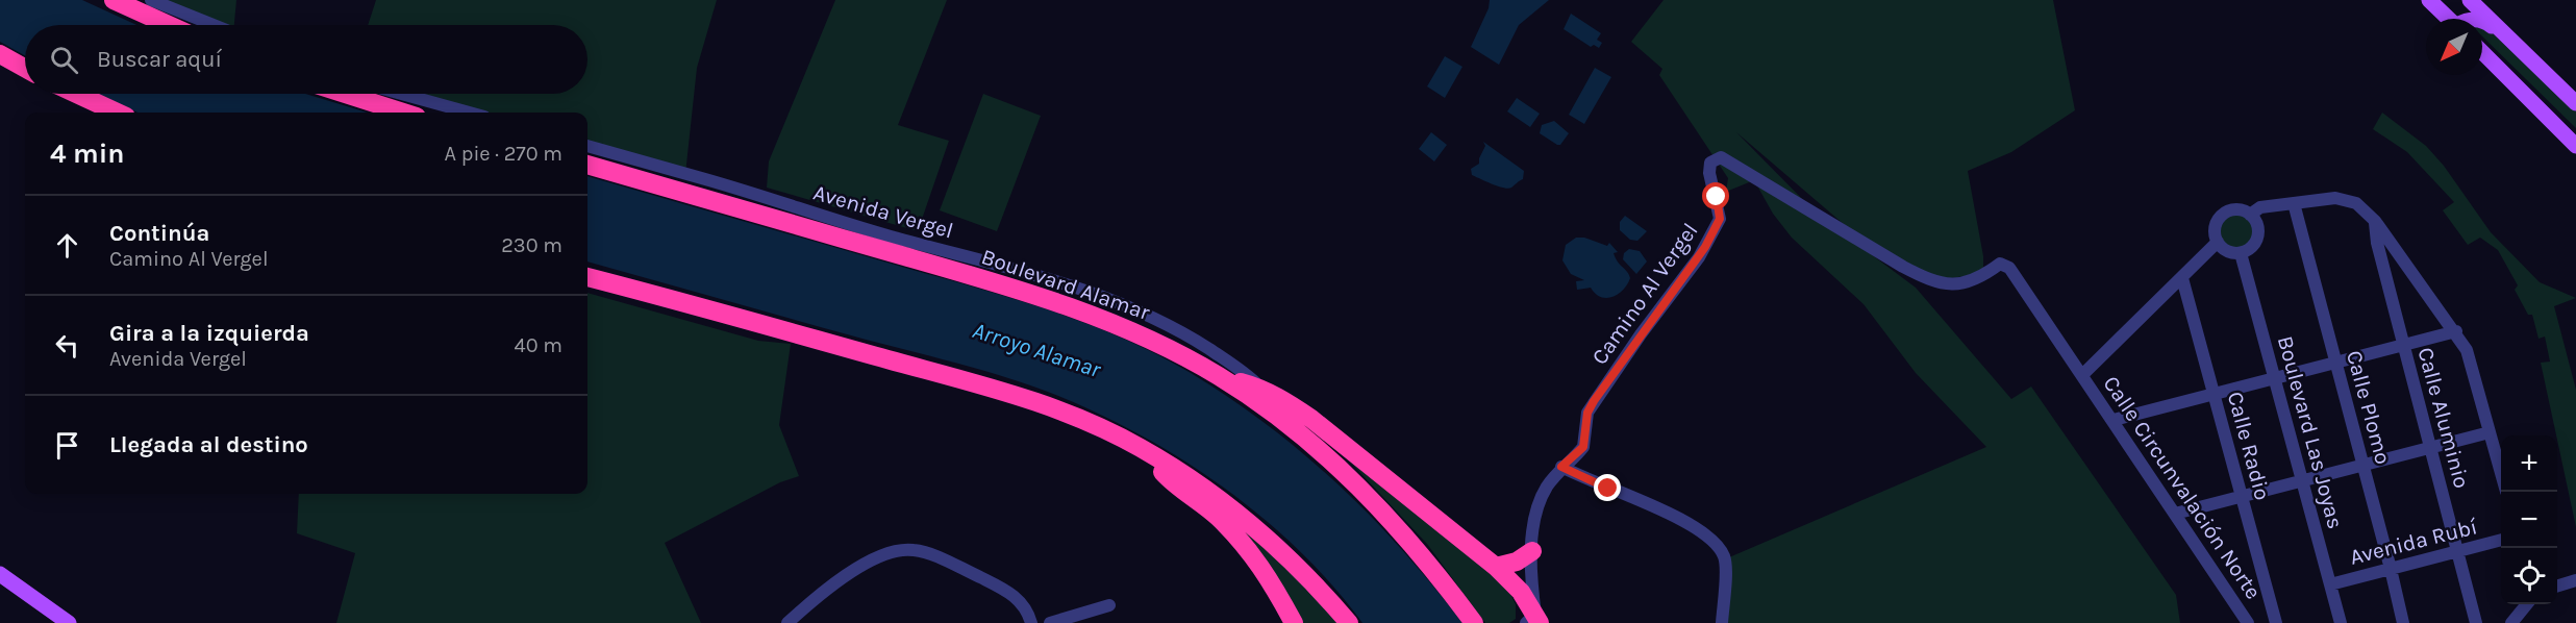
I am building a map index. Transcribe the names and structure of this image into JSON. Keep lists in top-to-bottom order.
{
  "streets": {
    "highway": ["Boulevard Alamar"],
    "street": [
      "Avenida Vergel",
      "Camino Al Vergel",
      "Calle Plomo",
      "Calle Aluminio",
      "Boulevard Las Joyas",
      "Calle Radio",
      "Calle Circunvalación Norte",
      "Avenida Rubí"
    ]
  },
  "crossings": [
    ["Camino Al Vergel", "Calle Circunvalación Norte"],
    ["Calle Plomo", "Avenida Rubí"],
    ["Calle Aluminio", "Avenida Rubí"],
    ["Boulevard Las Joyas", "Avenida Rubí"]
  ],
  "water": ["Arroyo Alamar"],
  "north": "bottom left",
  "page": {
    "search": "Buscar aquí",
    "heading": ["4 min", "A pie · 270 m"],
    "list": [
      ["Continúa", "Camino Al Vergel", "230 m"],
      ["Gira a la izquierda", "Avenida Vergel", "40 m"],
      "Llegada al destino"
    ],
    "map_buttons": ["+", "−"]
  }
}
